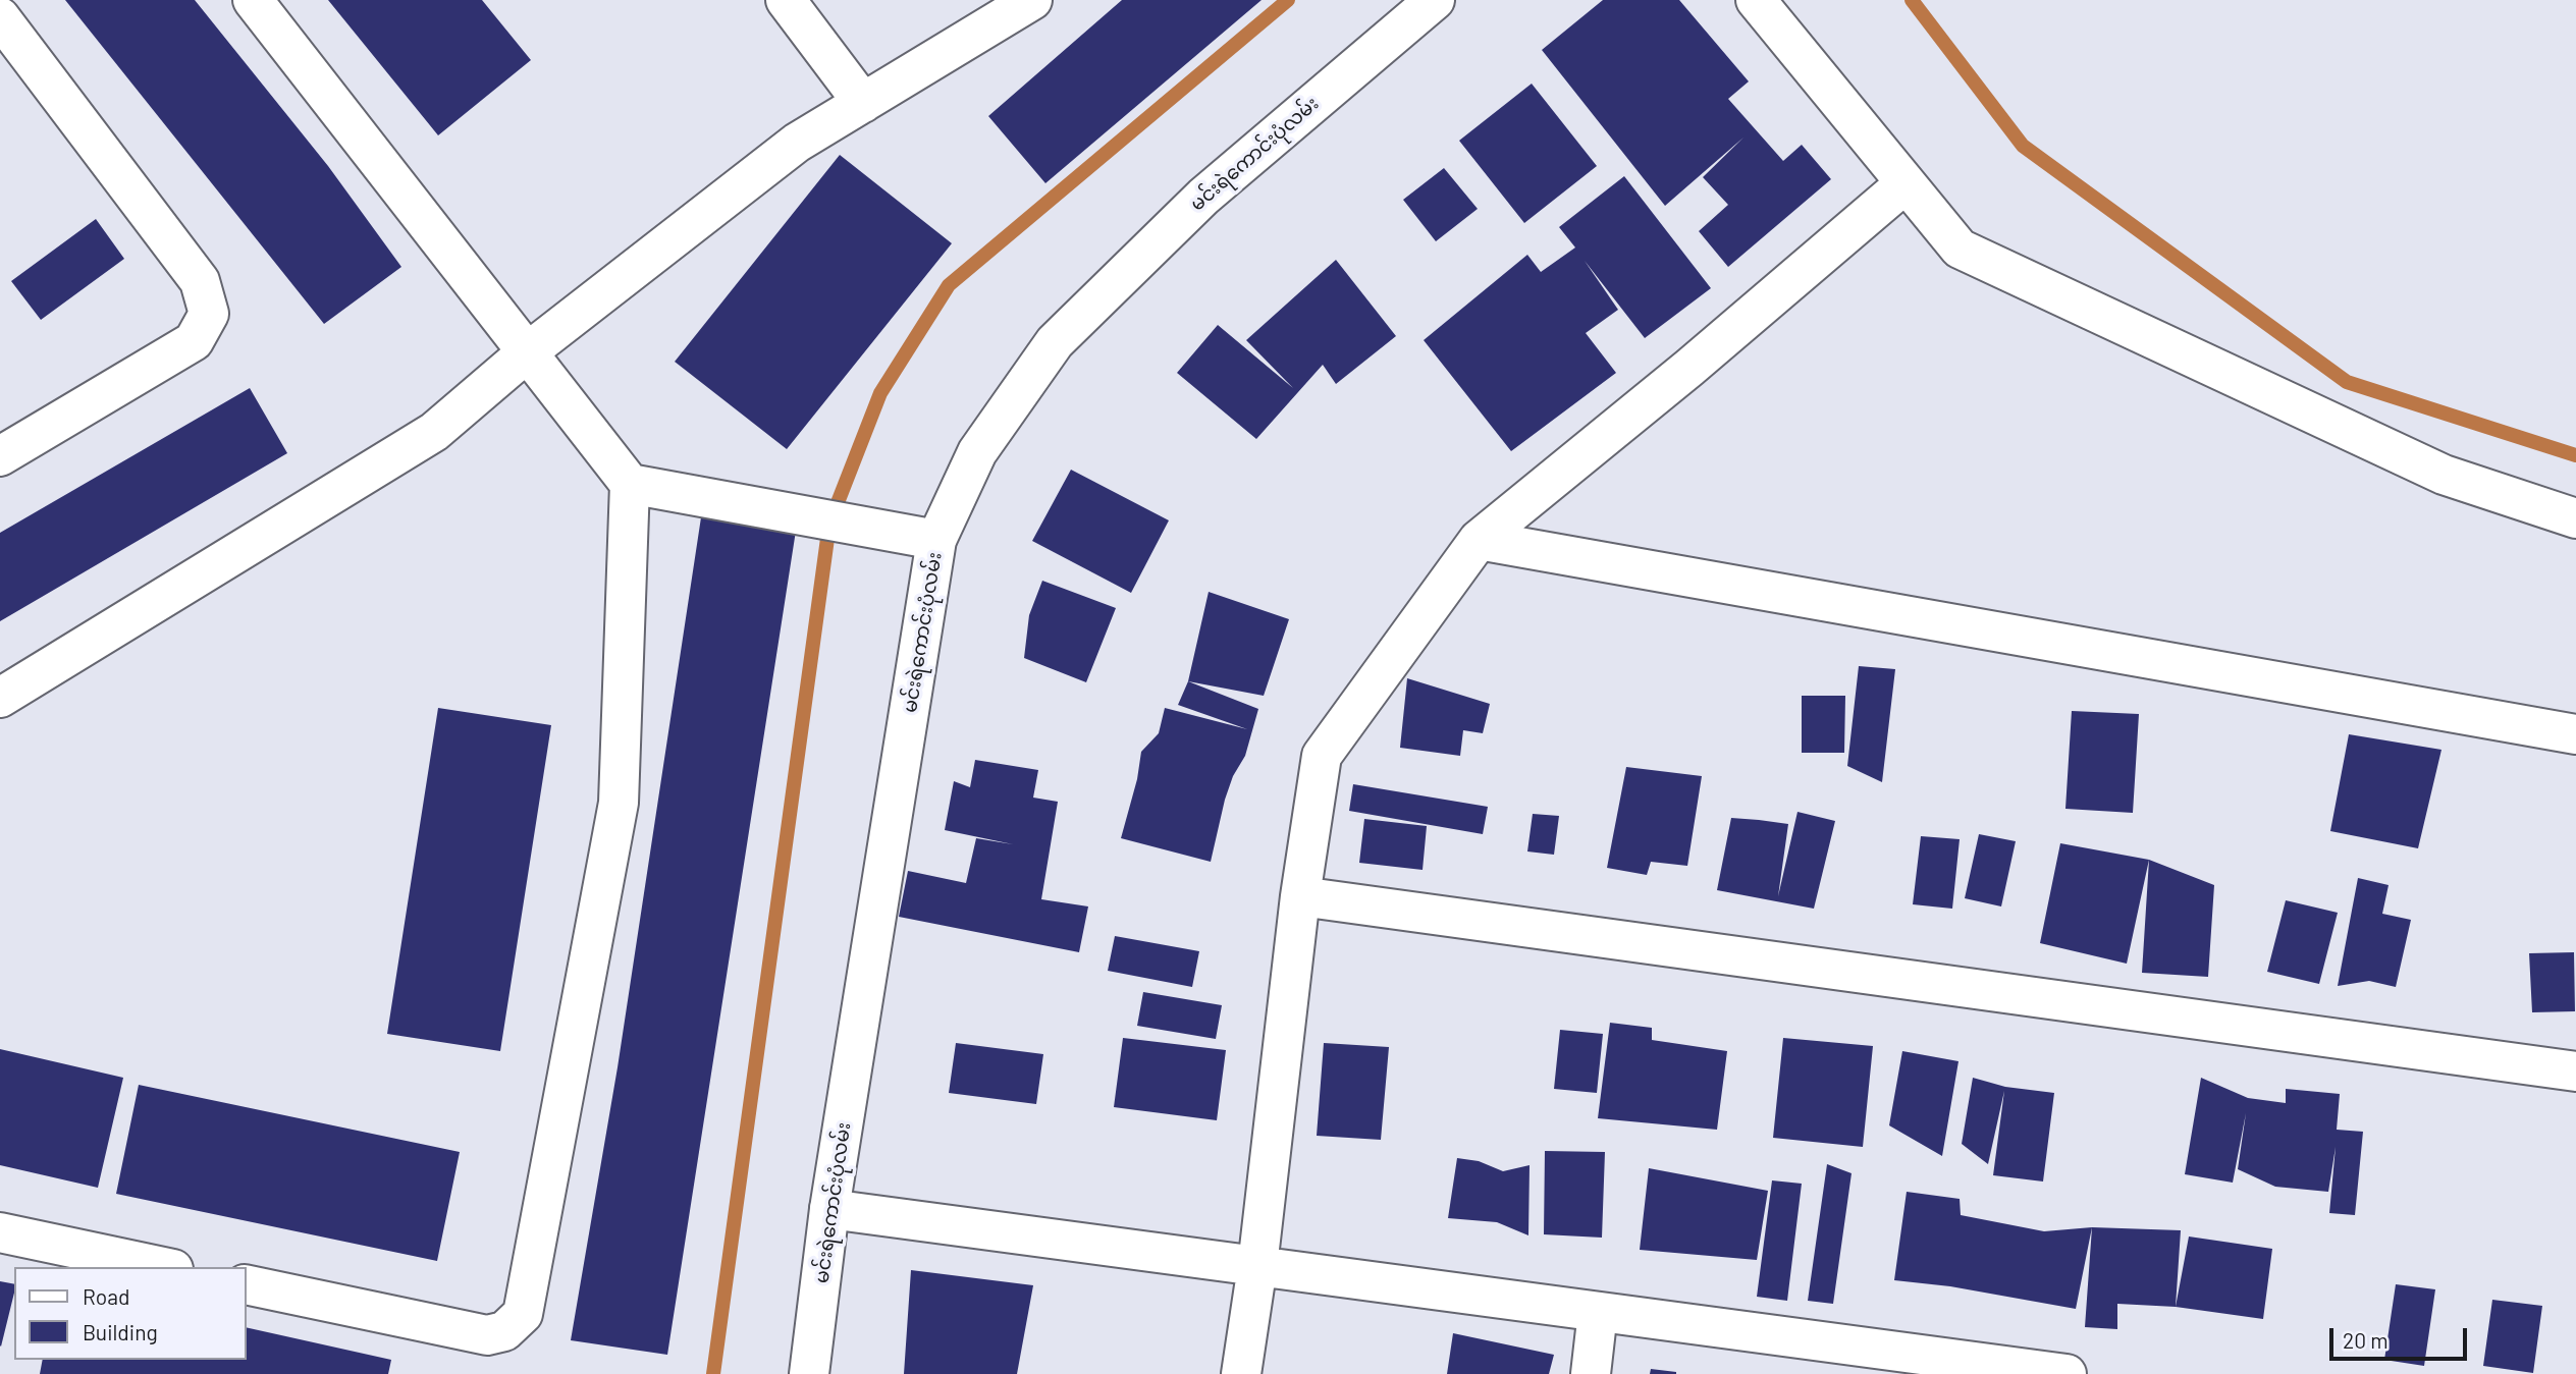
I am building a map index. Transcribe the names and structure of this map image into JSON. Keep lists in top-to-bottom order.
{
  "streets": {
    "street": ["မင်းရဲကောင်းပုံလမ်း"]
  },
  "legend": ["Road", "Building"],
  "scale_bar": "20 m"
}
